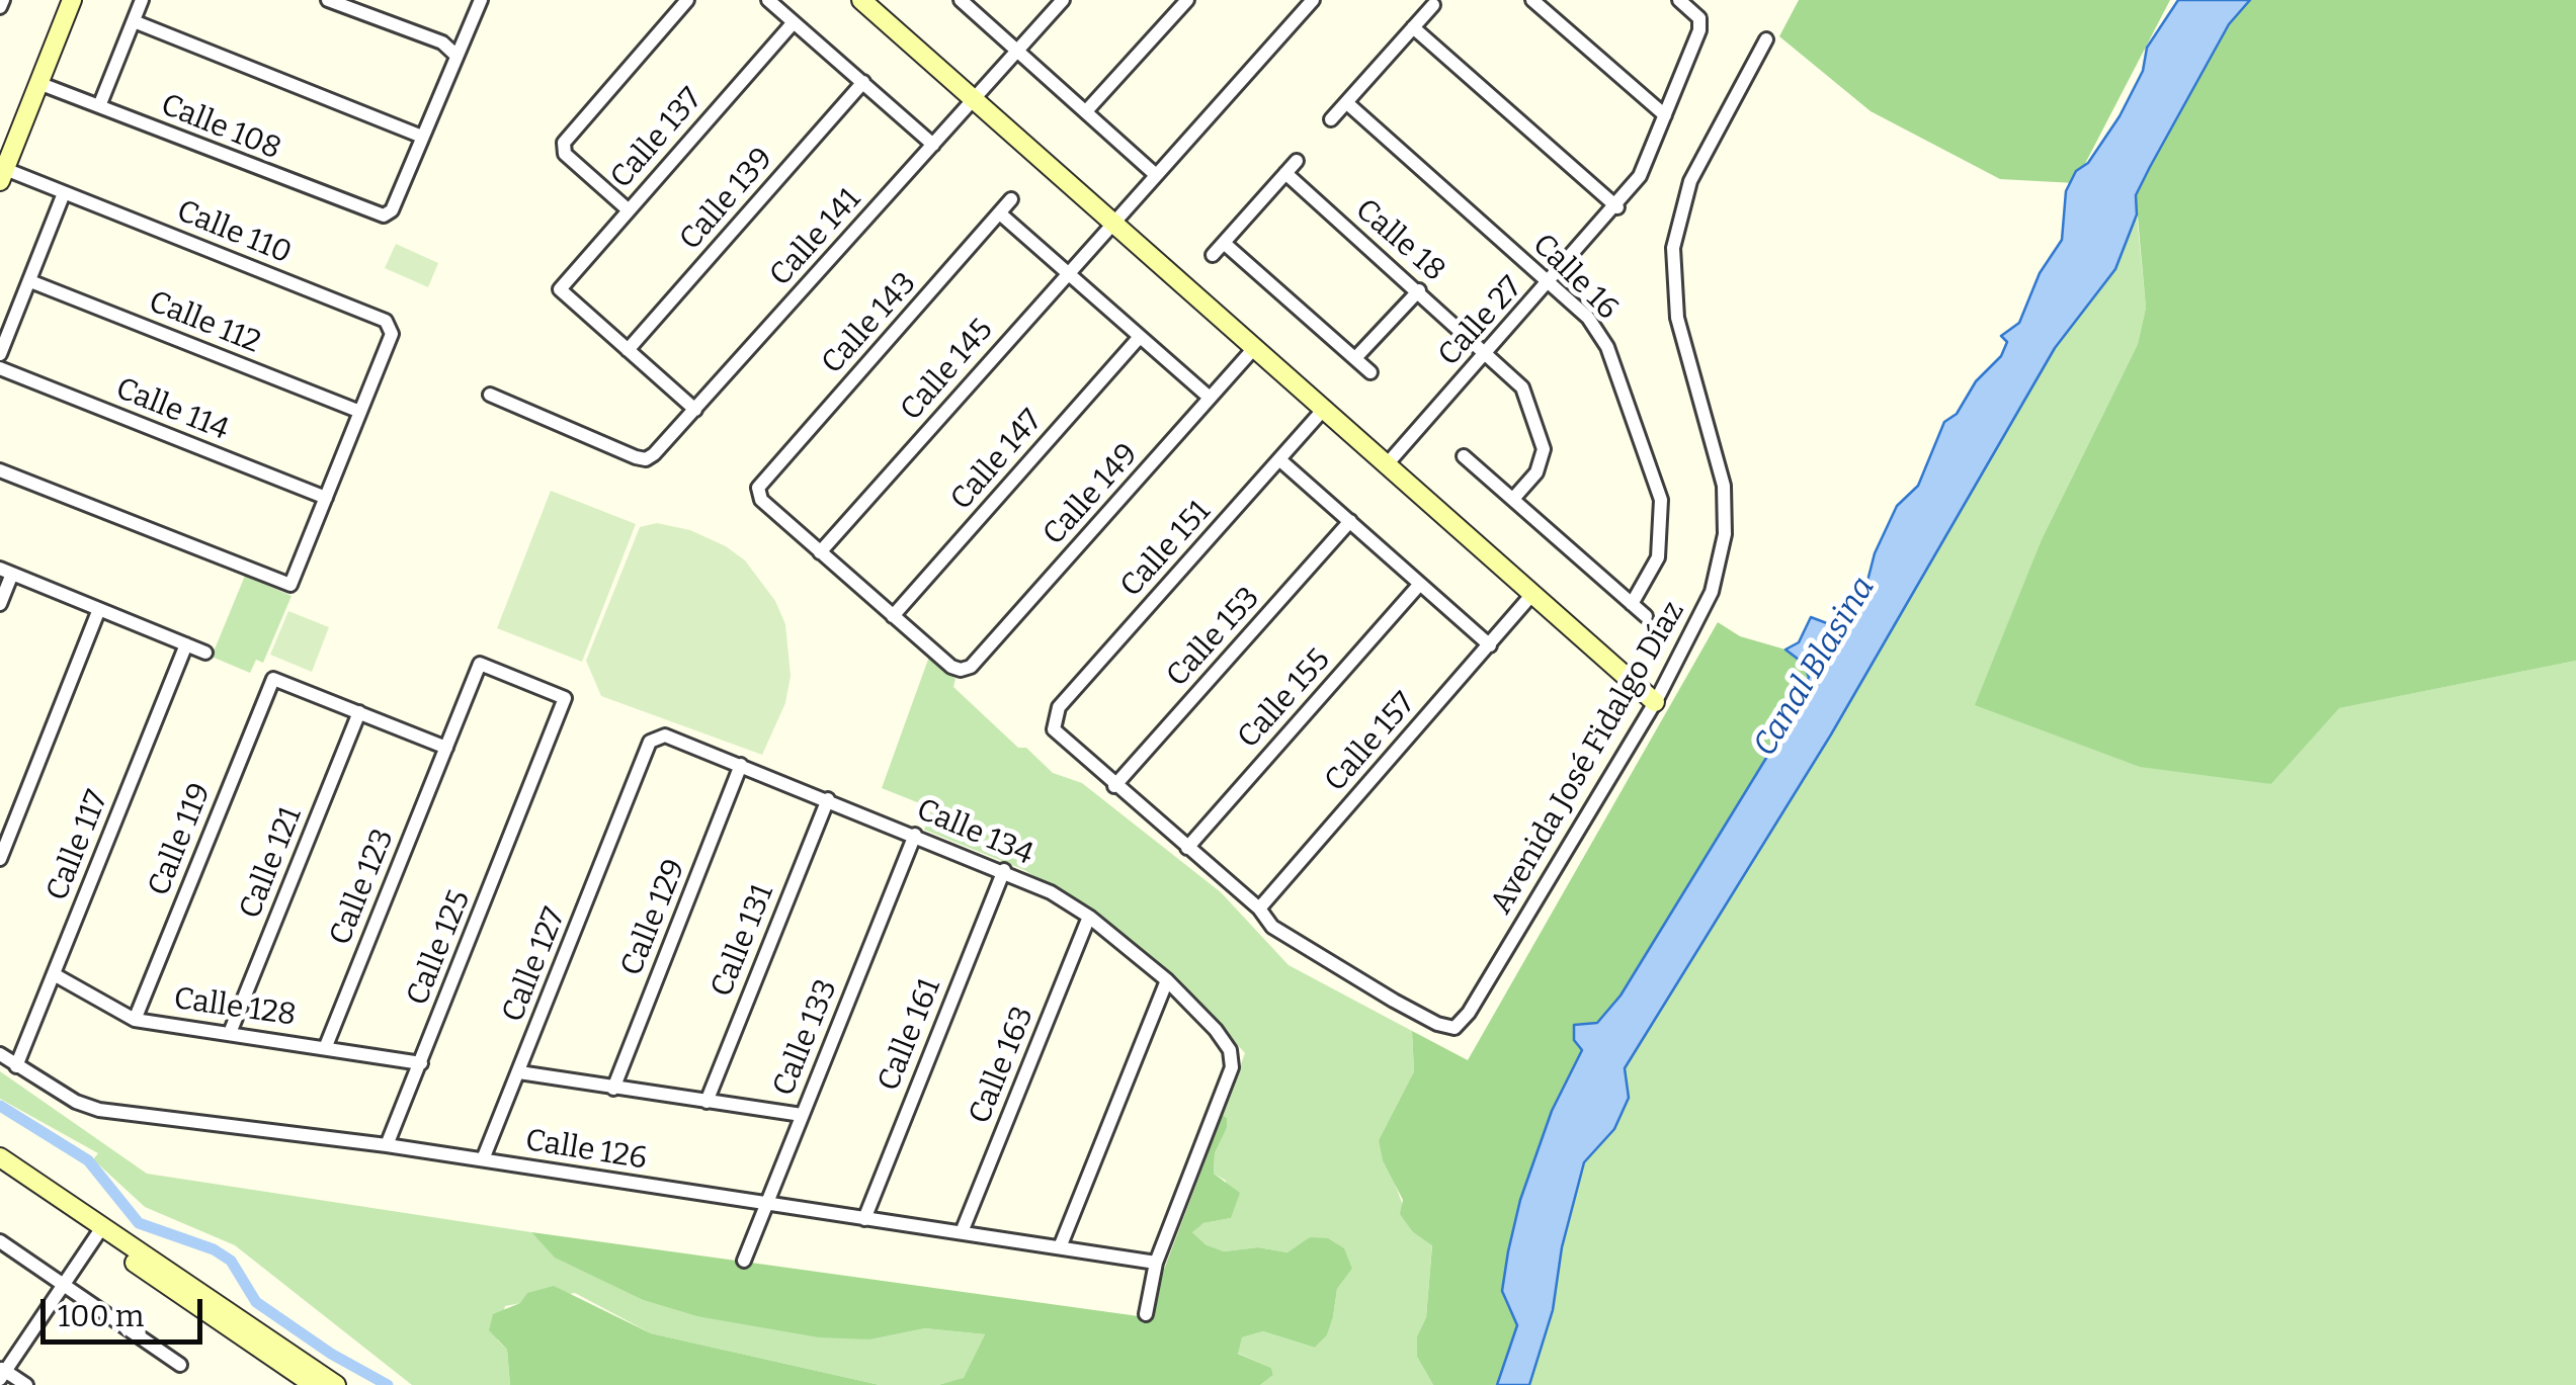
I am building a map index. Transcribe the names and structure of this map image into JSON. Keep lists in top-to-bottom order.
{
  "streets": {
    "street": [
      "Calle 108",
      "Calle 137",
      "Calle 139",
      "Calle 110",
      "Calle 141",
      "Calle 18",
      "Calle 16",
      "Calle 27",
      "Calle 112",
      "Calle 143",
      "Calle 145",
      "Calle 114",
      "Calle 147",
      "Calle 149",
      "Calle 151",
      "Calle 153",
      "Calle 155",
      "Calle 157",
      "Avenida José Fidalgo Díaz",
      "Calle 134",
      "Calle 119",
      "Calle 117",
      "Calle 121",
      "Calle 123",
      "Calle 129",
      "Calle 131",
      "Calle 125",
      "Calle 127",
      "Calle 128",
      "Calle 161",
      "Calle 133",
      "Calle 163",
      "Calle 126"
    ]
  },
  "crossings": [
    ["Calle 137", "Calle 139"],
    ["Calle 110", "Calle 112"],
    ["Calle 110", "Calle 114"],
    ["Calle 18", "Calle 27"],
    ["Calle 16", "Calle 27"],
    ["Calle 143", "Calle 145"],
    ["Calle 147", "Calle 149"],
    ["Calle 151", "Calle 153"],
    ["Calle 157", "Avenida José Fidalgo Díaz"],
    ["Calle 134", "Calle 129"],
    ["Calle 134", "Calle 131"],
    ["Calle 134", "Calle 127"],
    ["Calle 134", "Calle 161"],
    ["Calle 134", "Calle 133"],
    ["Calle 134", "Calle 163"],
    ["Calle 134", "Calle 126"],
    ["Calle 119", "Calle 121"],
    ["Calle 119", "Calle 128"],
    ["Calle 117", "Calle 128"],
    ["Calle 117", "Calle 126"],
    ["Calle 121", "Calle 128"],
    ["Calle 123", "Calle 125"],
    ["Calle 123", "Calle 128"],
    ["Calle 125", "Calle 128"],
    ["Calle 125", "Calle 126"],
    ["Calle 127", "Calle 126"],
    ["Calle 161", "Calle 126"],
    ["Calle 133", "Calle 126"],
    ["Calle 163", "Calle 126"]
  ],
  "water": ["Canal Blasina"],
  "scale_bar": "100 m"
}
